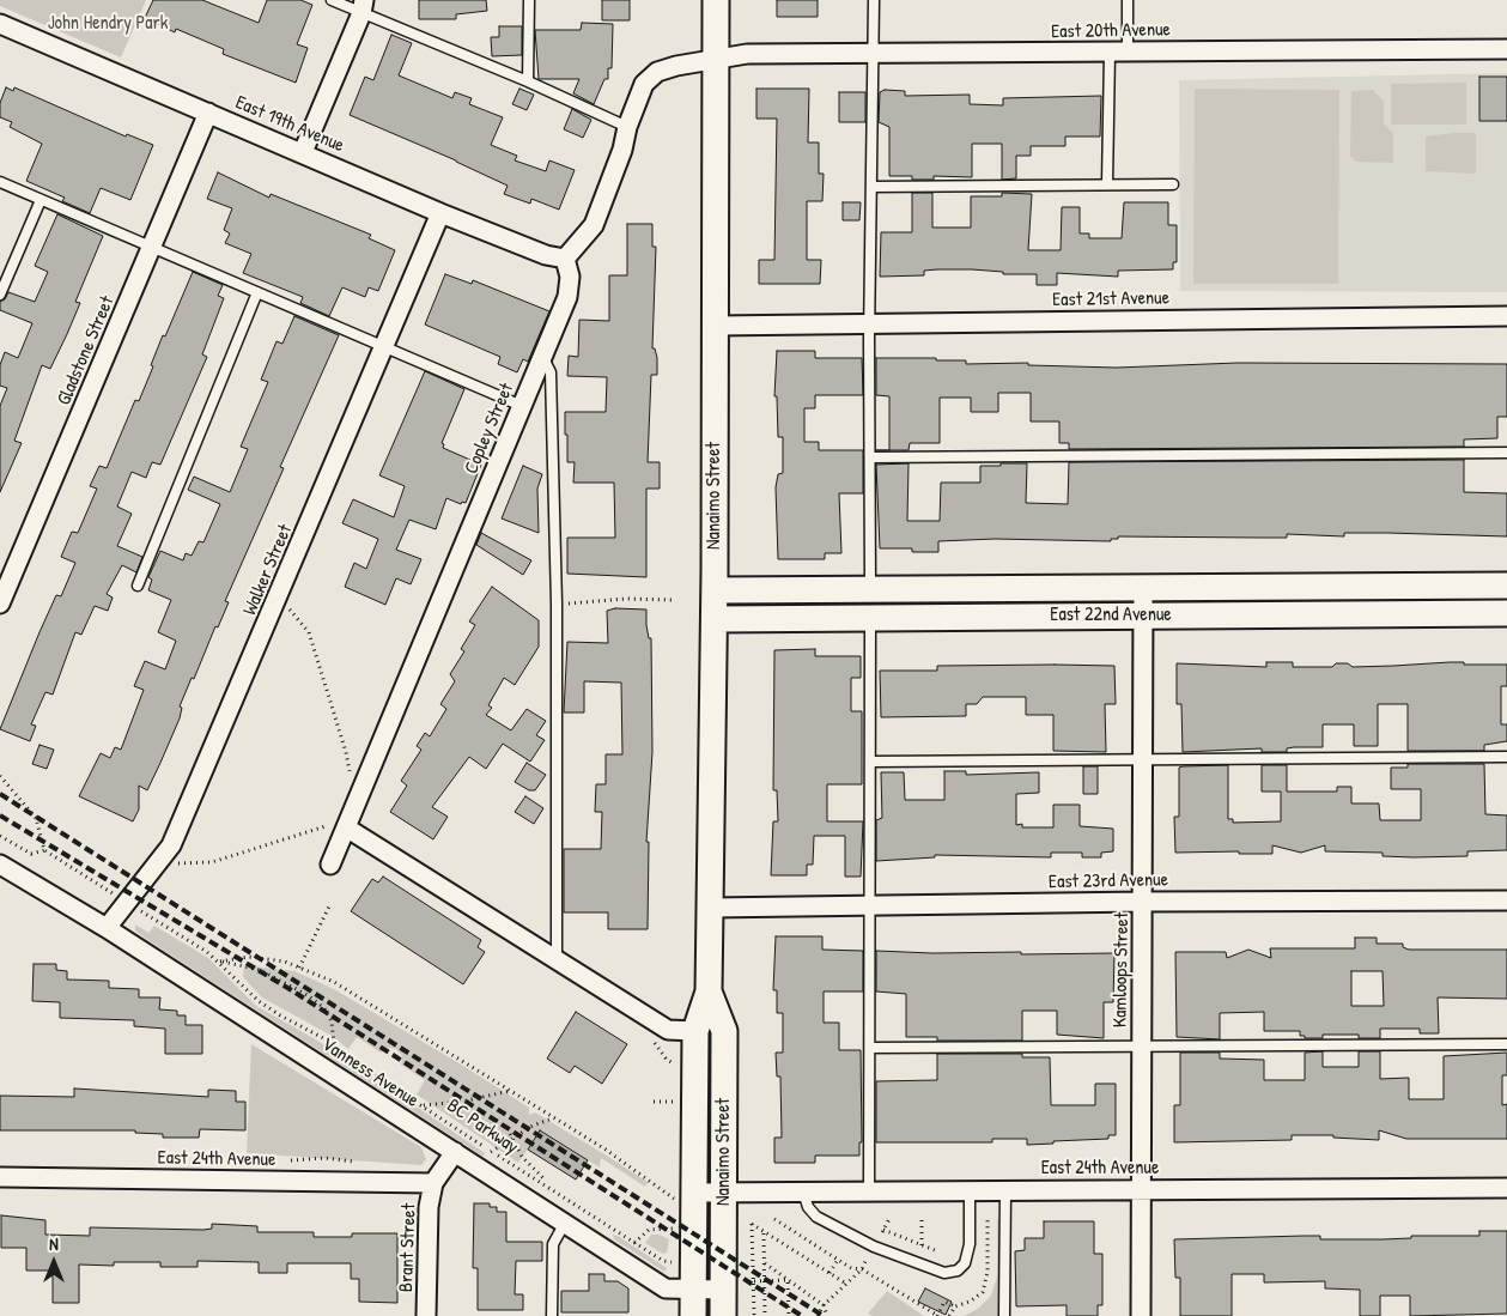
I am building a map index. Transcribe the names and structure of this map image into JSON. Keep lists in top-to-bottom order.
{
  "streets": {
    "main road": ["Nanaimo Street", "East 22nd Avenue"],
    "street": [
      "East 20th Avenue",
      "East 19th Avenue",
      "East 21st Avenue",
      "Gladstone Street",
      "Copley Street",
      "Walker Street",
      "East 23rd Avenue",
      "Kamloops Street",
      "Vanness Avenue",
      "East 24th Avenue",
      "Brant Street"
    ],
    "path": ["BC Parkway"]
  },
  "crossings": [
    ["East 20th Avenue", "Nanaimo Street"],
    ["East 19th Avenue", "Gladstone Street"],
    ["East 19th Avenue", "Copley Street"],
    ["East 19th Avenue", "Walker Street"],
    ["East 21st Avenue", "Nanaimo Street"],
    ["Nanaimo Street", "East 22nd Avenue"],
    ["Nanaimo Street", "East 23rd Avenue"],
    ["Nanaimo Street", "Vanness Avenue"],
    ["Nanaimo Street", "East 24th Avenue"],
    ["Walker Street", "Vanness Avenue"],
    ["East 22nd Avenue", "Kamloops Street"],
    ["East 23rd Avenue", "Kamloops Street"],
    ["Kamloops Street", "East 24th Avenue"],
    ["Vanness Avenue", "Brant Street"],
    ["East 24th Avenue", "Brant Street"]
  ],
  "parks": ["John Hendry Park"],
  "north": "top"
}
